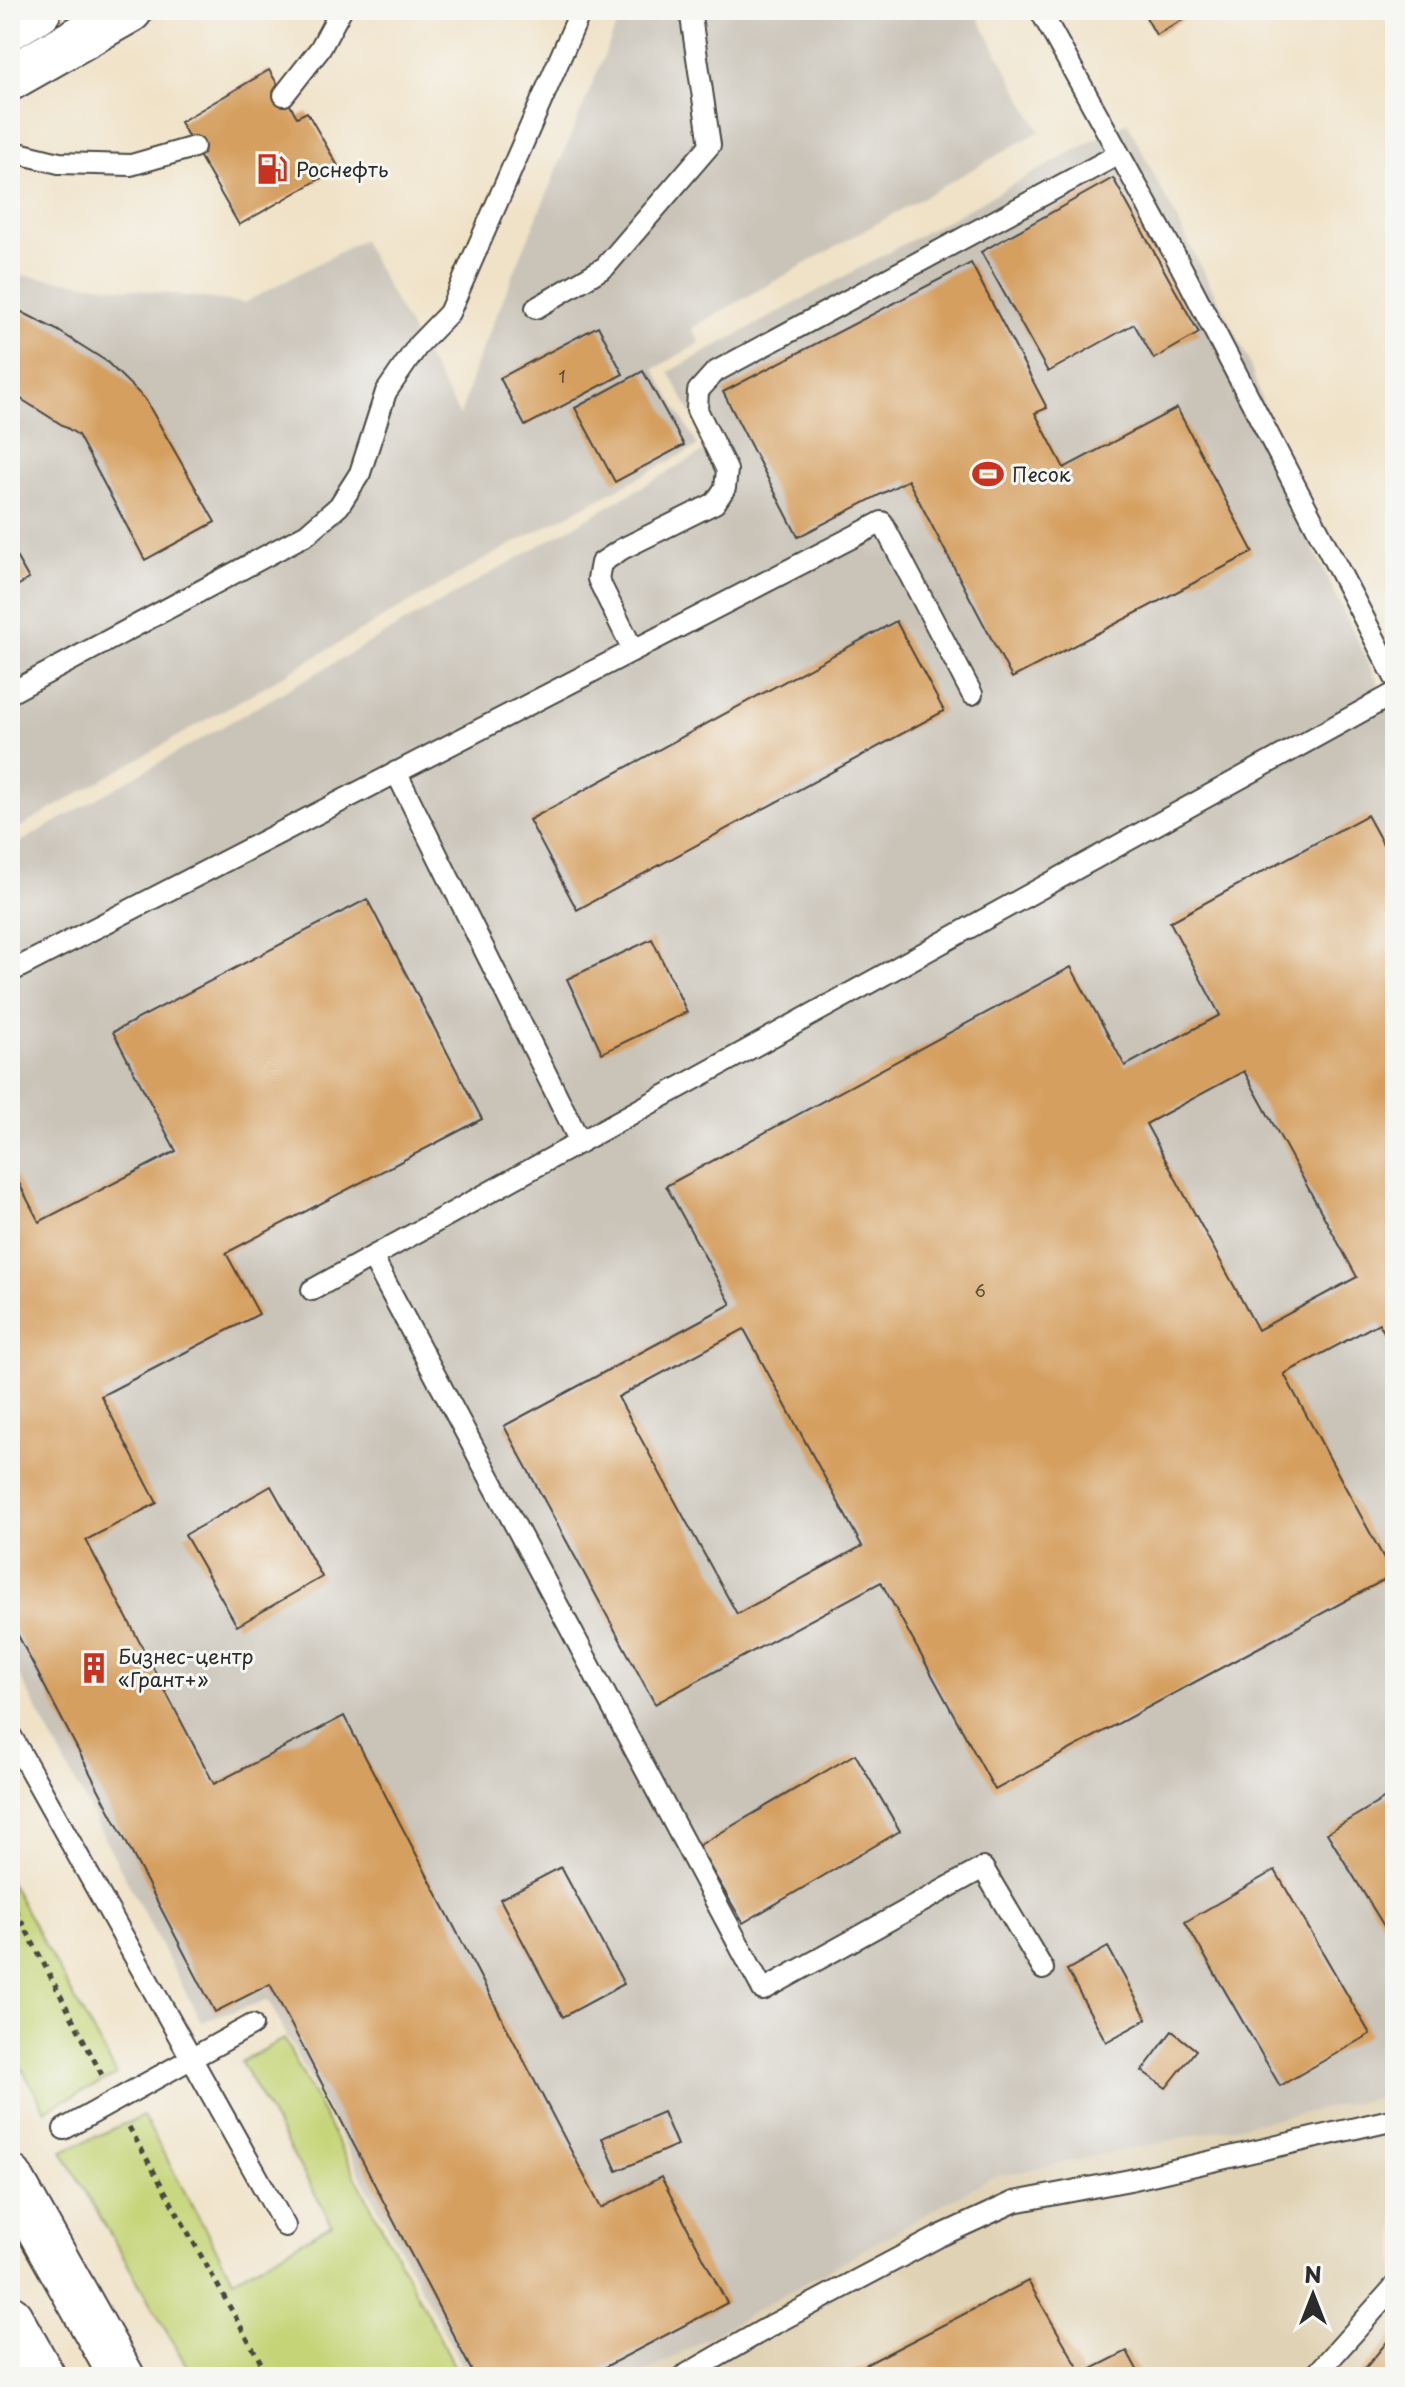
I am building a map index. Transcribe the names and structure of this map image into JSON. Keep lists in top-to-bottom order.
{
  "places": {
    "fuel station": ["Роснефть"],
    "sports": ["Песок"],
    "building": ["Бизнес-центр «Грант+»"]
  },
  "house_numbers": ["1", "6"],
  "north": "top"
}
